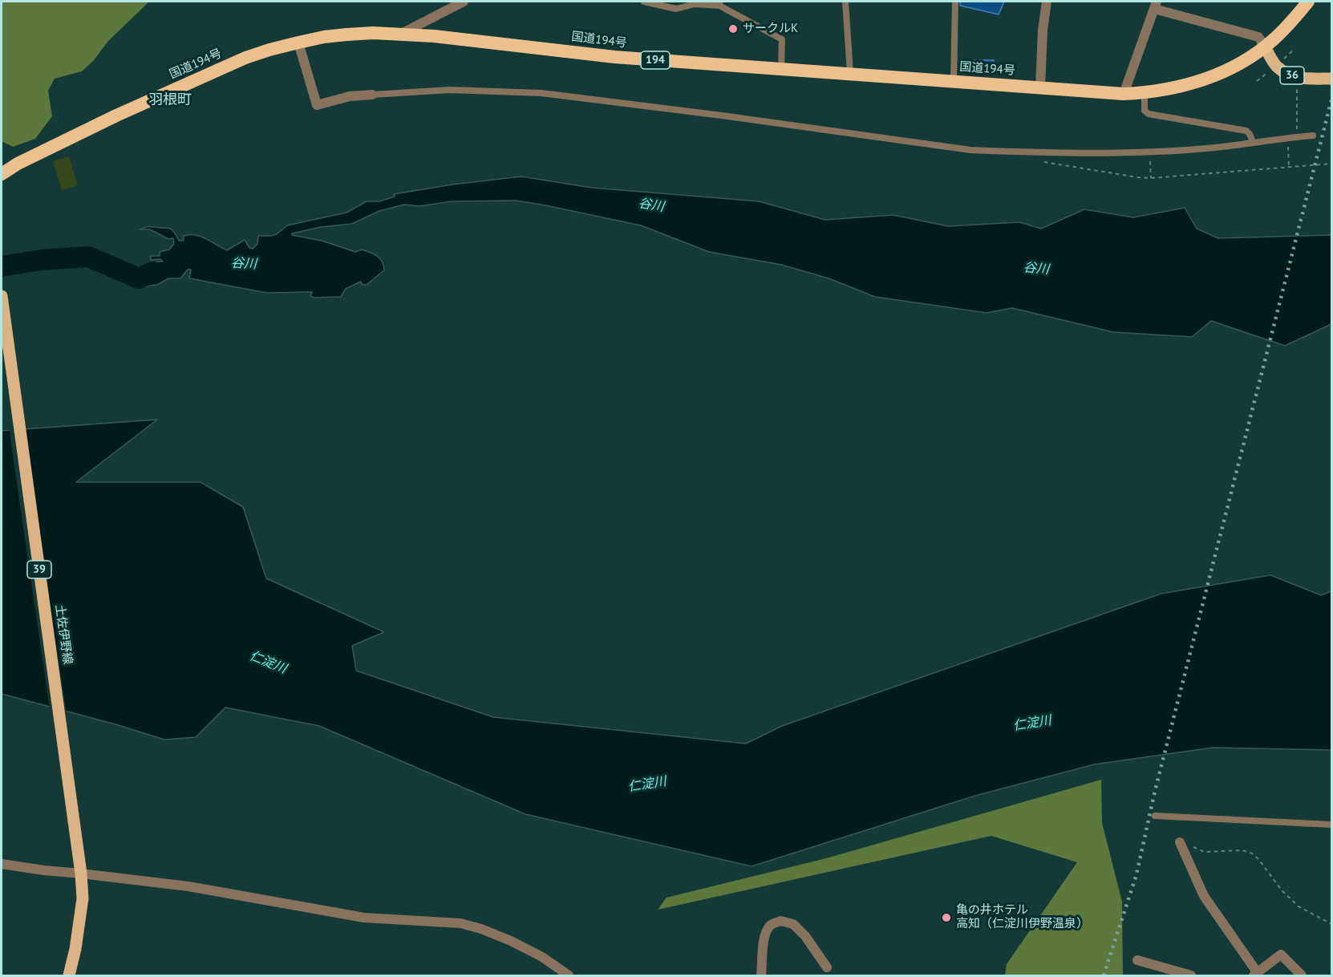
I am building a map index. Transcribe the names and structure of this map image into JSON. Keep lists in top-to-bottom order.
{
  "streets": {
    "highway": ["国道194号", "194"],
    "main road": ["36", "39", "土佐伊野線"]
  },
  "crossings": [
    ["国道194号", "36"]
  ],
  "districts": ["羽根町"],
  "water": ["谷川", "仁淀川"],
  "places": ["サークルK", "亀の井ホテル 高知（仁淀川伊野温泉）"]
}
